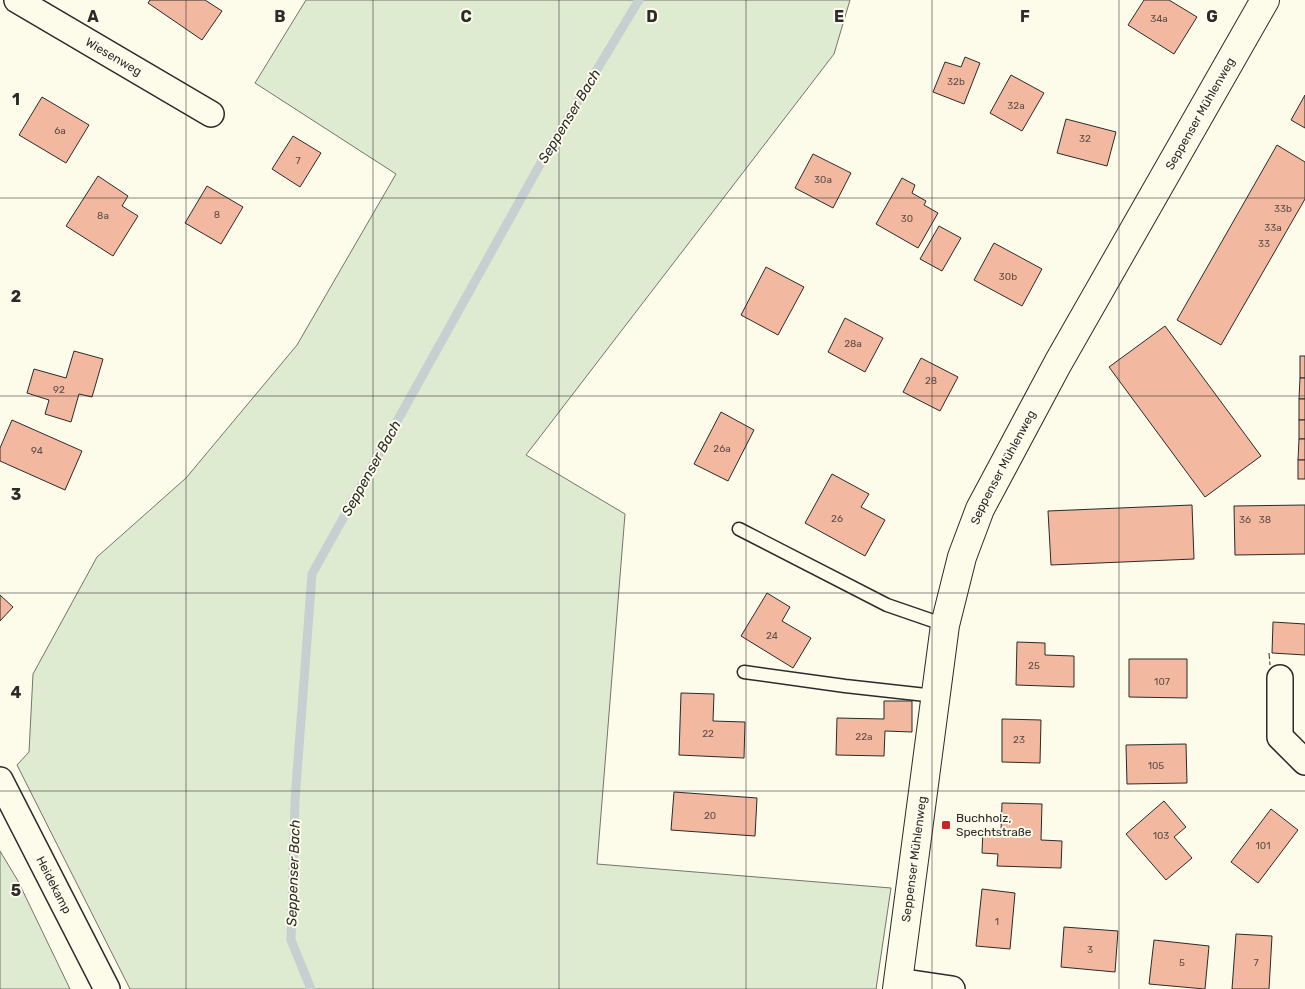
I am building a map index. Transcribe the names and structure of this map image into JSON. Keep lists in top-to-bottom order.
{
  "streets": {
    "street": ["Wiesenweg", "Seppenser Mühlenweg", "Heidekamp"]
  },
  "water": ["Seppenser Bach"],
  "places": {
    "transit": ["Buchholz, Spechtstraße"]
  },
  "house_numbers": [
    "34a",
    "32b",
    "32a",
    "6a",
    "32",
    "7",
    "30a",
    "33b",
    "8",
    "8a",
    "30",
    "33a",
    "33",
    "30b",
    "28a",
    "28",
    "92",
    "26a",
    "94",
    "26",
    "36",
    "38",
    "24",
    "25",
    "107",
    "22",
    "22a",
    "23",
    "105",
    "20",
    "103",
    "101",
    "1",
    "3",
    "5",
    "7"
  ],
  "grid": {
    "columns": [
      "A",
      "B",
      "C",
      "D",
      "E",
      "F",
      "G"
    ],
    "rows": [
      "1",
      "2",
      "3",
      "4",
      "5"
    ]
  }
}
